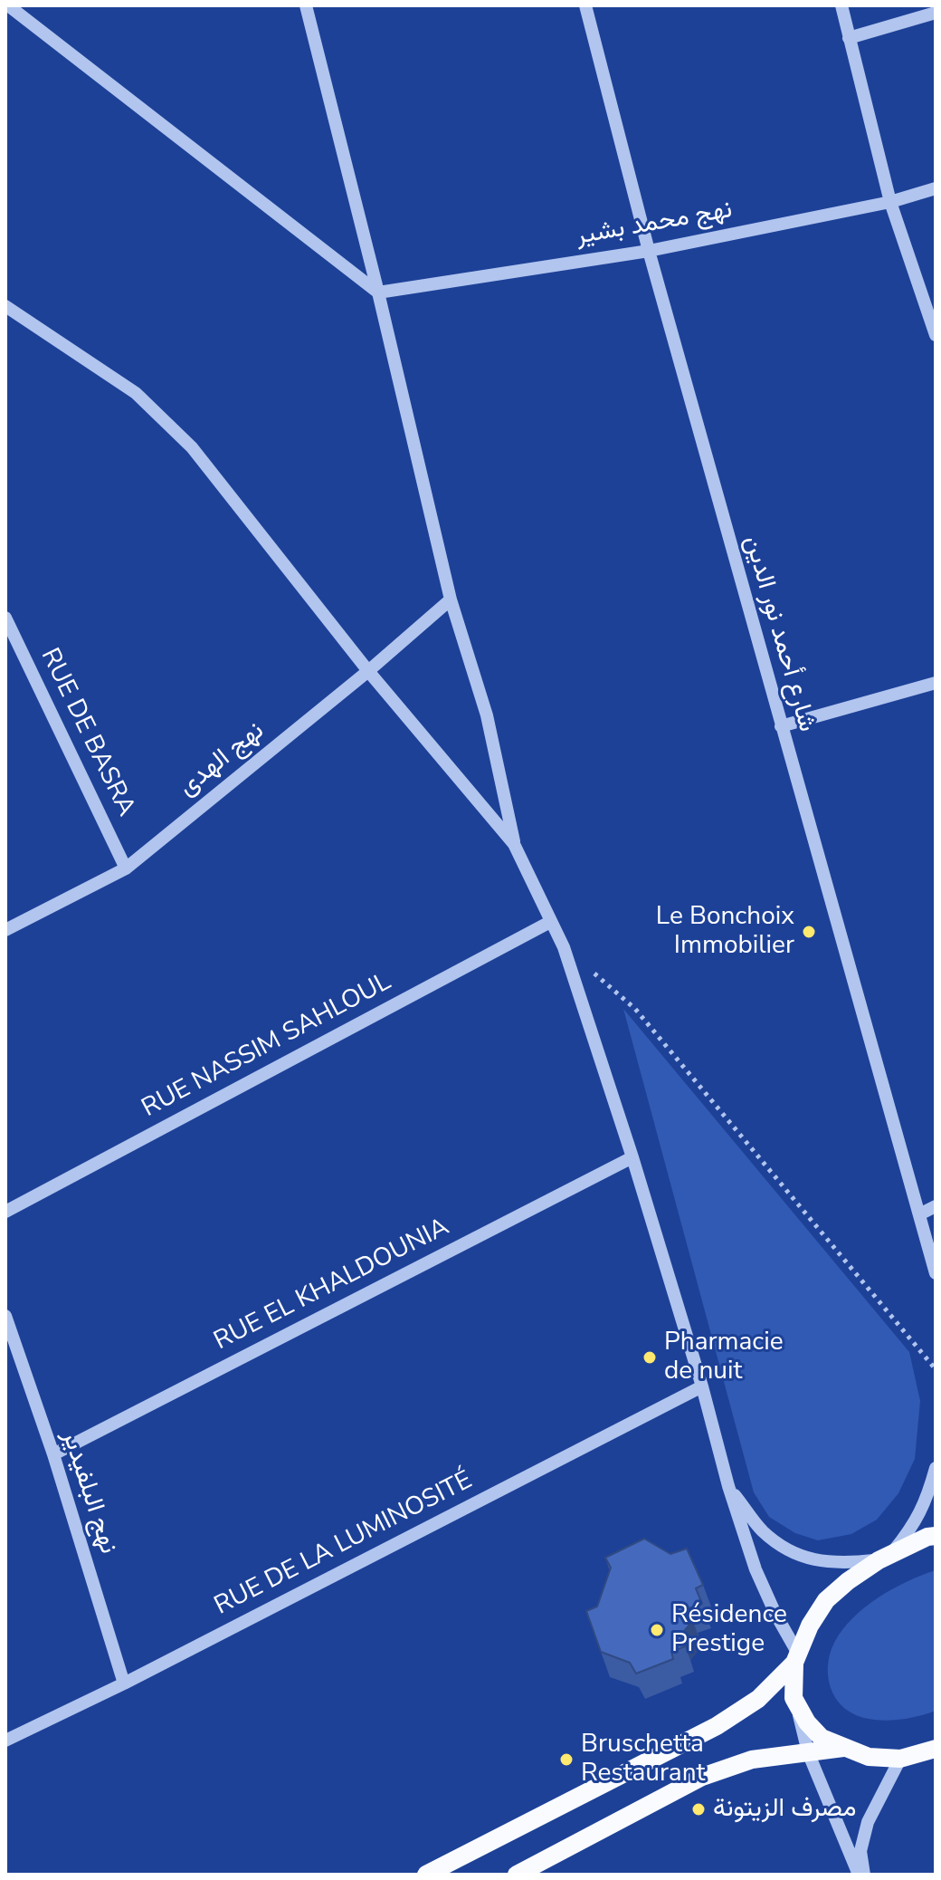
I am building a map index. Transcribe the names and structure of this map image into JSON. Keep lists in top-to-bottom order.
{
  "streets": {
    "street": [
      "نهج محمد بشير",
      "شارع أحمد نور الدين",
      "RUE DE BASRA",
      "نهج الهدى",
      "RUE NASSIM SAHLOUL",
      "RUE EL KHALDOUNIA",
      "نهج البلفيدير",
      "RUE DE LA LUMINOSITÉ"
    ]
  },
  "crossings": [
    ["نهج محمد بشير", "شارع أحمد نور الدين"],
    ["RUE DE BASRA", "نهج الهدى"],
    ["RUE EL KHALDOUNIA", "نهج البلفيدير"],
    ["نهج البلفيدير", "RUE DE LA LUMINOSITÉ"]
  ],
  "places": [
    "Le Bonchoix Immobilier",
    "Pharmacie de nuit",
    "Résidence Prestige",
    "Bruschetta Restaurant",
    "مصرف الزيتونة"
  ]
}
